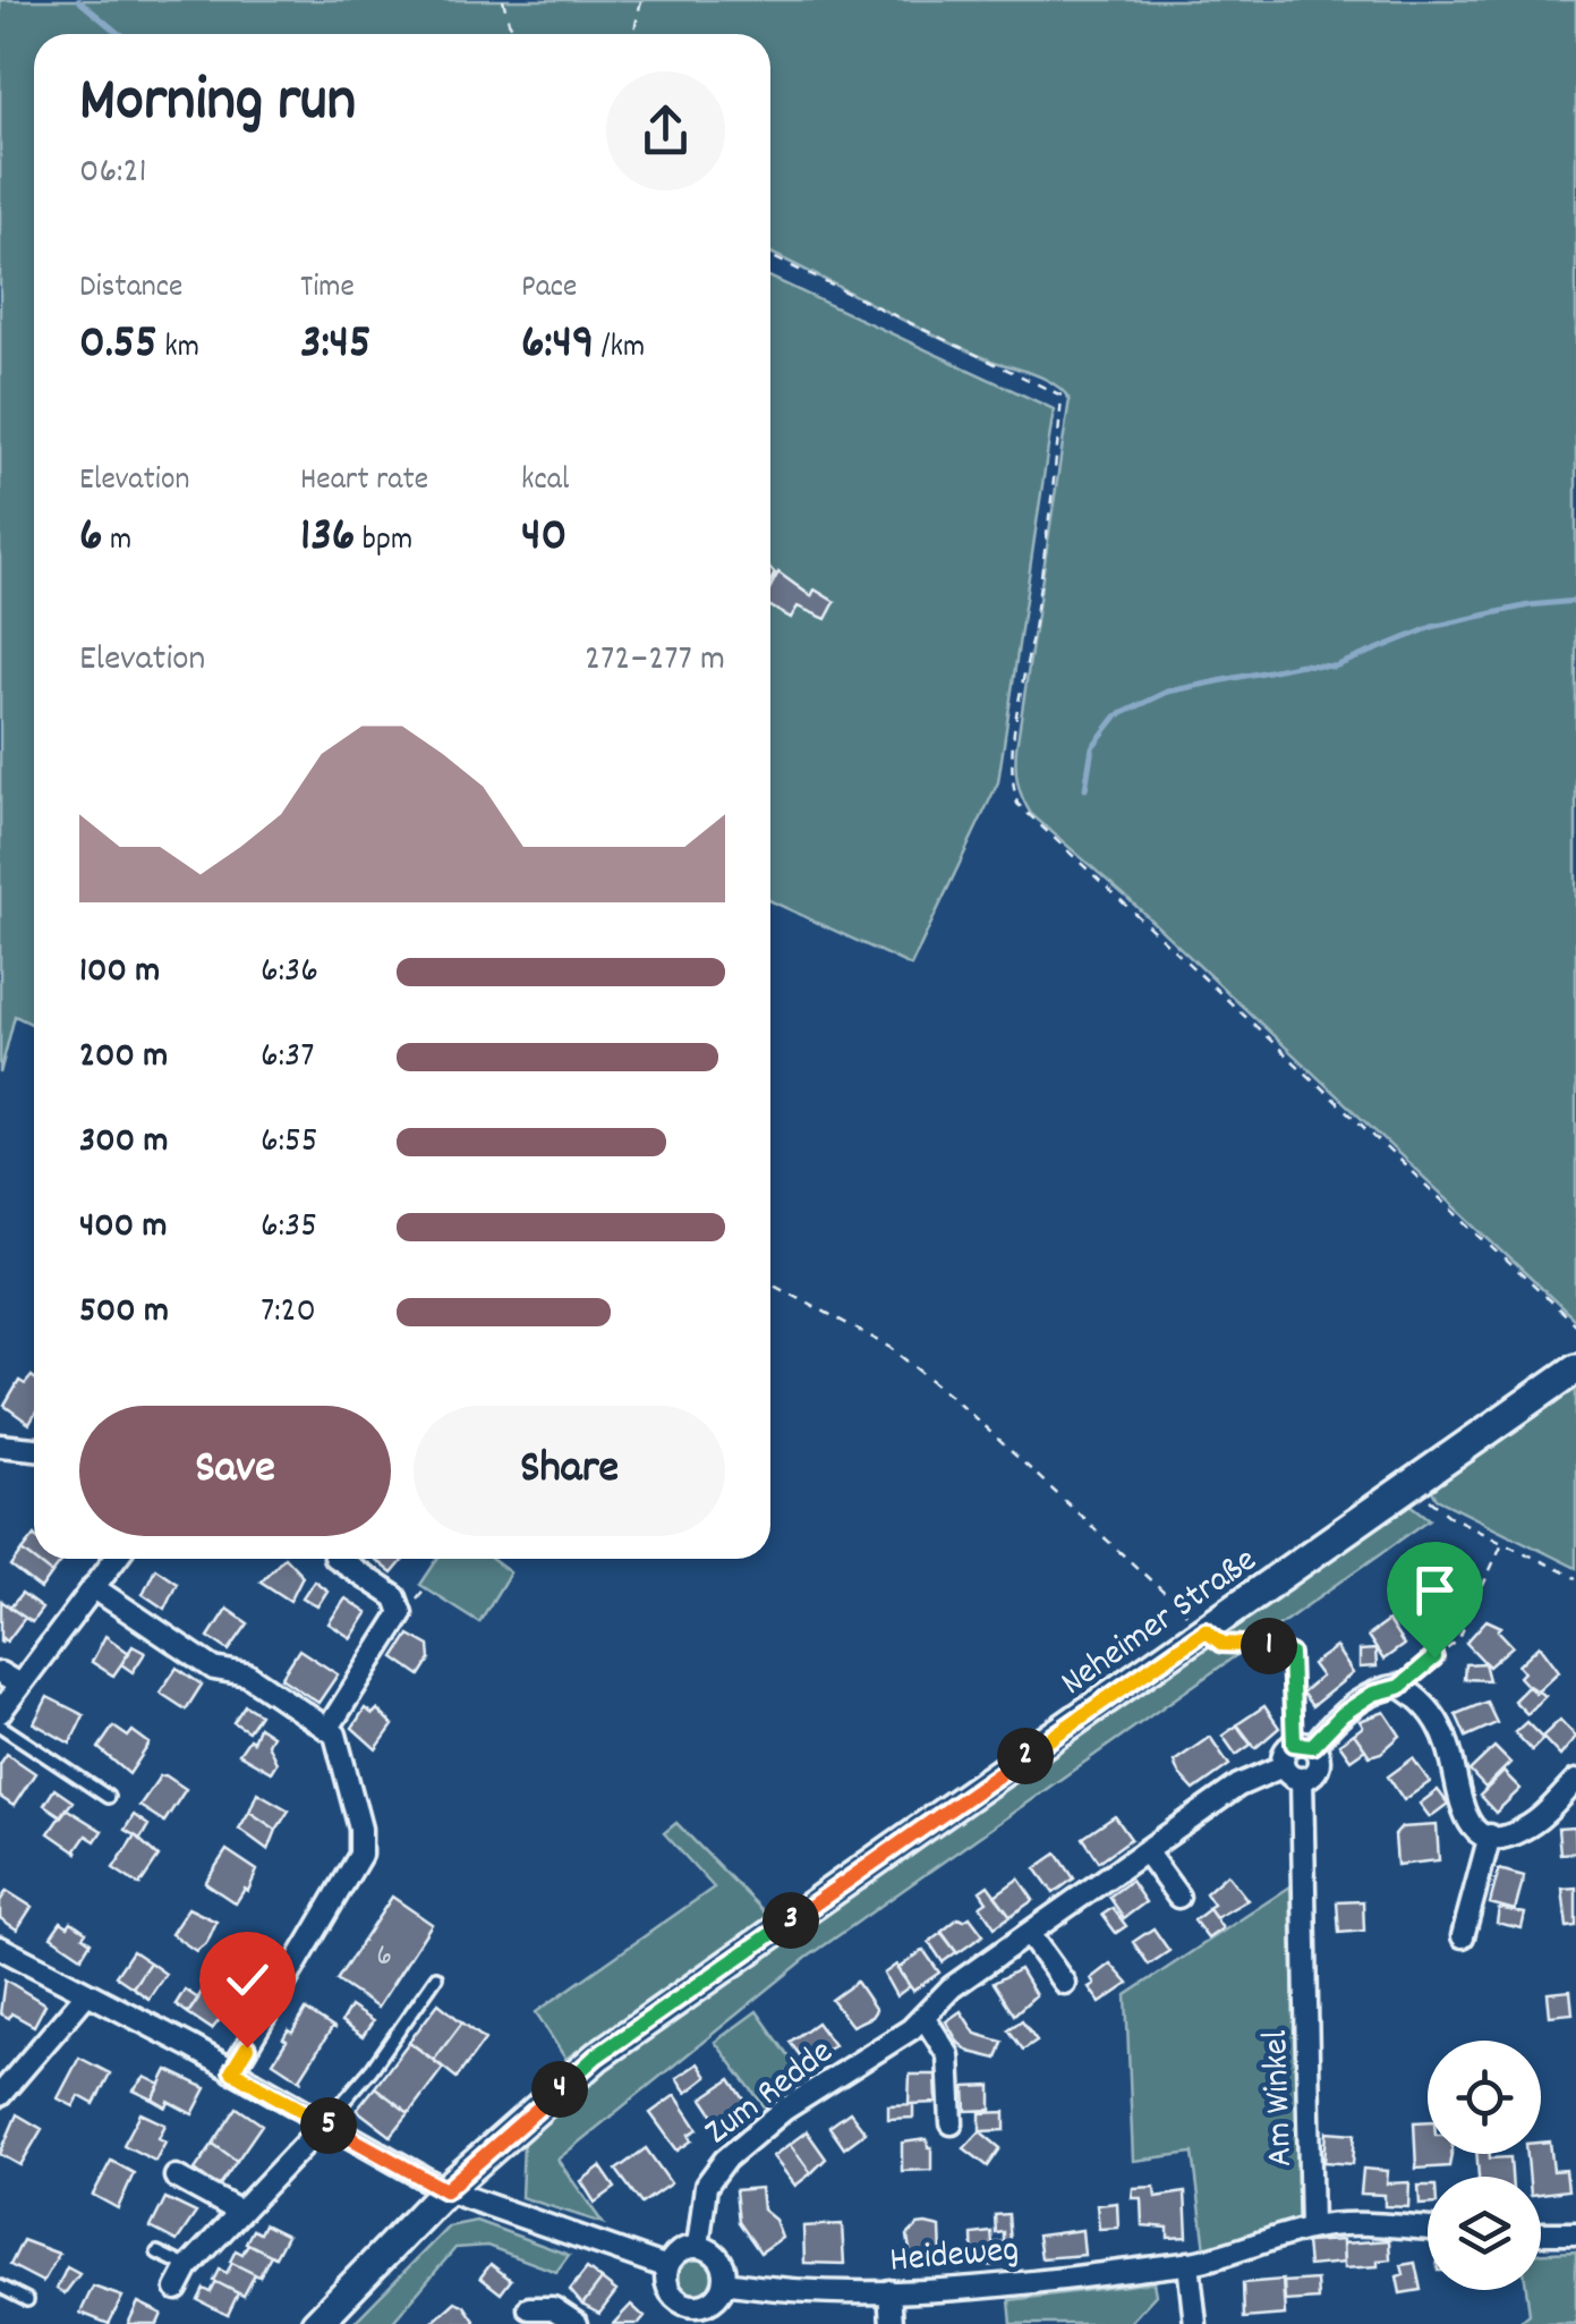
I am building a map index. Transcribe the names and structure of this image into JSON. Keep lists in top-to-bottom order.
{
  "streets": {
    "main road": ["Neheimer Straße"],
    "street": ["Zum Redde", "Am Winkel", "Heideweg"]
  },
  "crossings": [
    ["Zum Redde", "Am Winkel"],
    ["Zum Redde", "Heideweg"]
  ],
  "house_numbers": ["6"],
  "page": {
    "heading": ["Morning run", "06:21"],
    "stats": [
      ["Distance", "0.55 km"],
      ["Time", "3:45"],
      ["Pace", "6:49 /km"],
      ["Elevation", "6 m"],
      ["Heart rate", "136 bpm"],
      ["kcal", "40"]
    ],
    "chart": ["Elevation", "272–277 m"],
    "list": [
      {
        "name": "100 m",
        "note": "6:36"
      },
      {
        "name": "200 m",
        "note": "6:37"
      },
      {
        "name": "300 m",
        "note": "6:55"
      },
      {
        "name": "400 m",
        "note": "6:35"
      },
      {
        "name": "500 m",
        "note": "7:20"
      }
    ],
    "buttons": ["Save", "Share"],
    "pins": [
      "1",
      "2",
      "3",
      "4",
      "5"
    ]
  }
}
